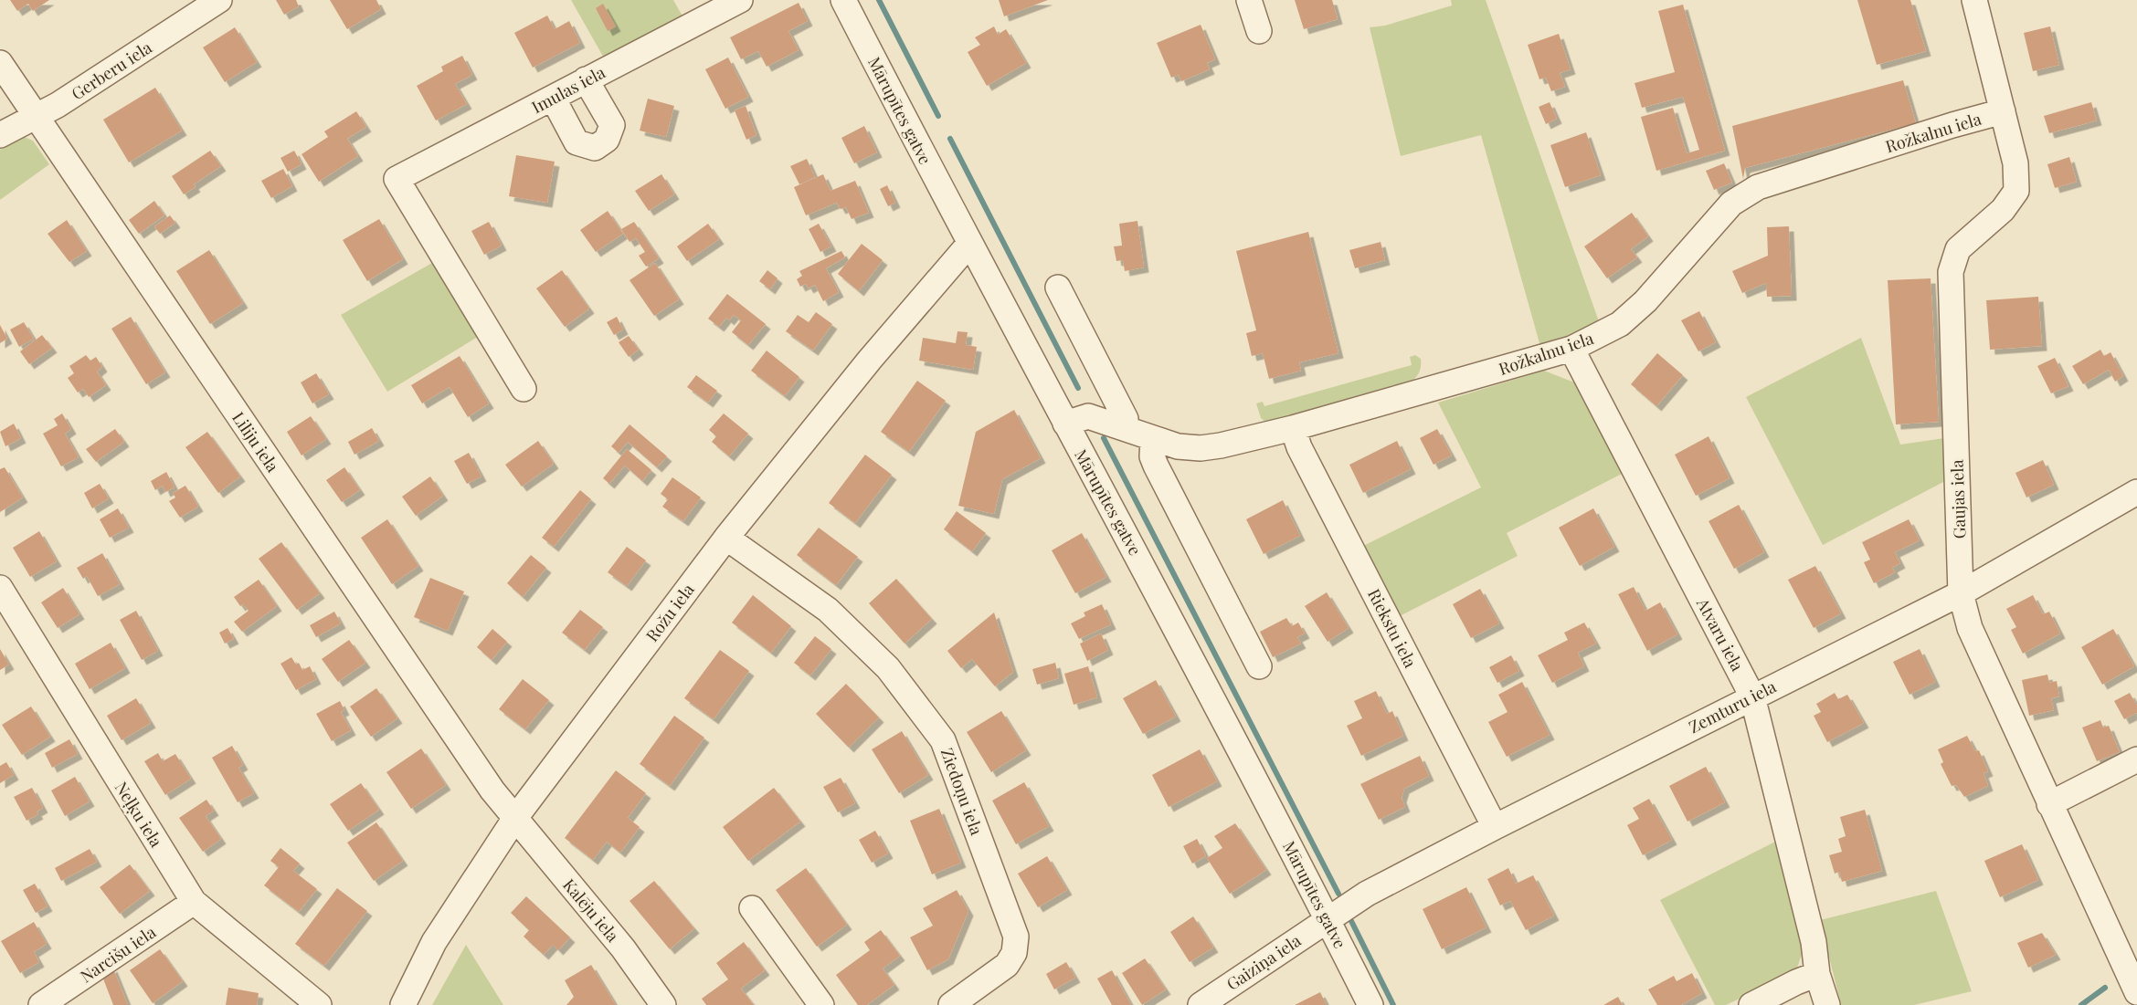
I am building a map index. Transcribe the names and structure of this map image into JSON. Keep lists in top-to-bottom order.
{
  "streets": {
    "street": [
      "Gerberu iela",
      "Imulas iela",
      "Mārupītes gatve",
      "Rožkalnu iela",
      "Liliju iela",
      "Gaujas iela",
      "Rožu iela",
      "Riekstu iela",
      "Atvaru iela",
      "Zemturu iela",
      "Ziedoņu iela",
      "Neļķu iela",
      "Kalēju iela",
      "Narcišu iela",
      "Gaiziņa iela"
    ]
  },
  "crossings": [
    ["Gerberu iela", "Liliju iela"],
    ["Mārupītes gatve", "Rožkalnu iela"],
    ["Mārupītes gatve", "Rožu iela"],
    ["Mārupītes gatve", "Zemturu iela"],
    ["Mārupītes gatve", "Gaiziņa iela"],
    ["Rožkalnu iela", "Gaujas iela"],
    ["Rožkalnu iela", "Riekstu iela"],
    ["Rožkalnu iela", "Atvaru iela"],
    ["Liliju iela", "Rožu iela"],
    ["Liliju iela", "Kalēju iela"],
    ["Gaujas iela", "Zemturu iela"],
    ["Rožu iela", "Ziedoņu iela"],
    ["Rožu iela", "Kalēju iela"],
    ["Riekstu iela", "Zemturu iela"],
    ["Atvaru iela", "Zemturu iela"],
    ["Zemturu iela", "Gaiziņa iela"],
    ["Neļķu iela", "Narcišu iela"]
  ]
}
